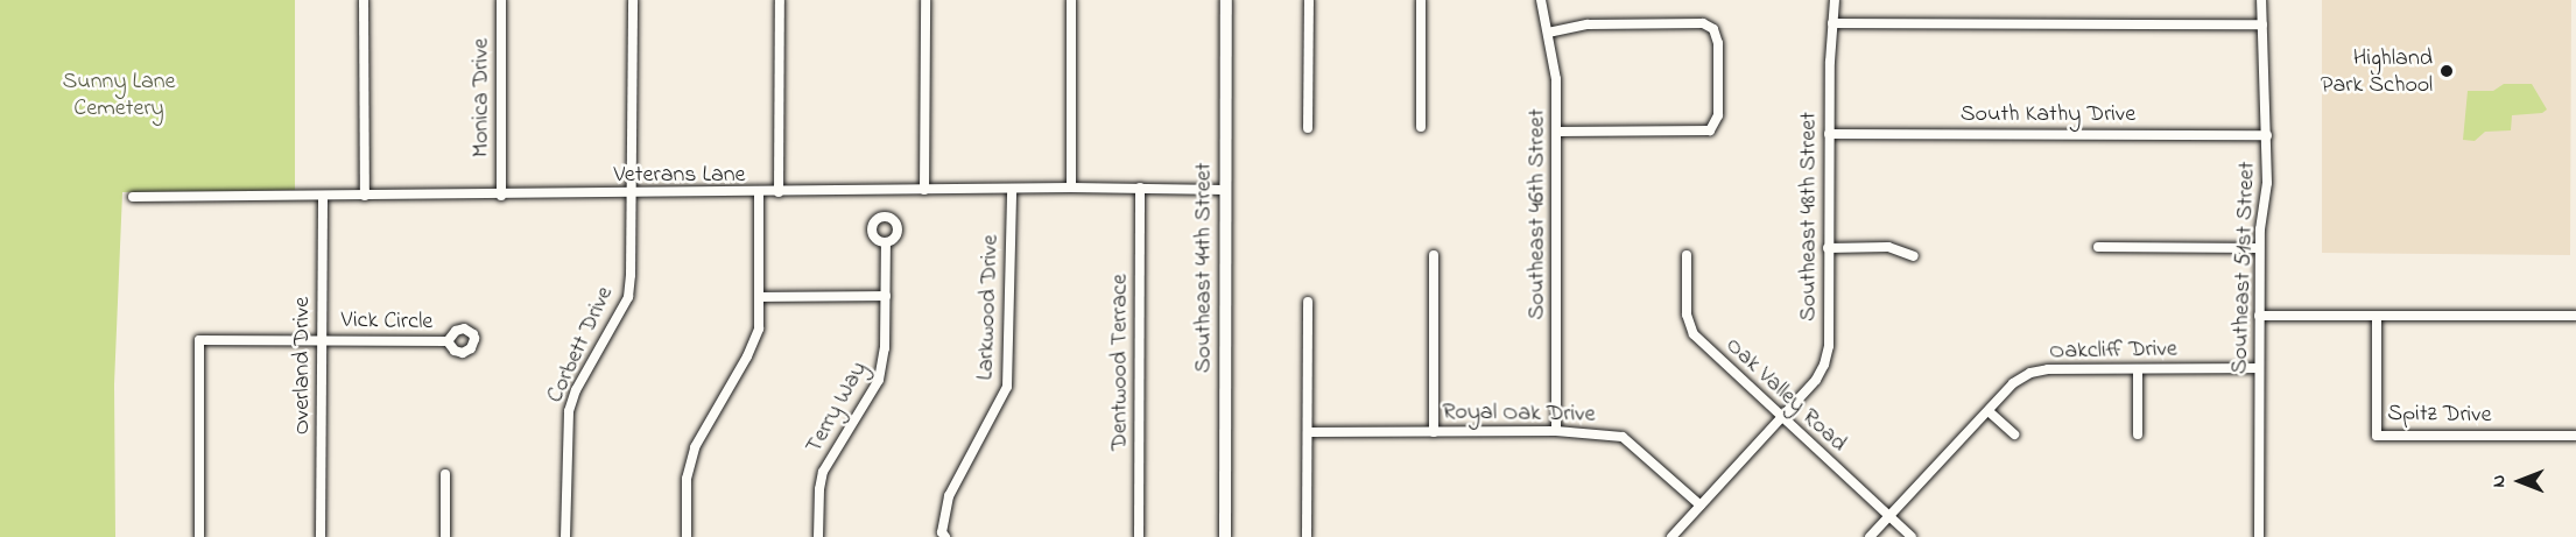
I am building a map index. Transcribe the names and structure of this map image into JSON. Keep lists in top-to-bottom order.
{
  "streets": {
    "main road": ["Southeast 44th Street"],
    "street": [
      "Monica Drive",
      "South Kathy Drive",
      "Veterans Lane",
      "Southeast 46th Street",
      "Southeast 48th Street",
      "Southeast 51st Street",
      "Larkwood Drive",
      "Vick Circle",
      "Corbett Drive",
      "Oakcliff Drive",
      "Dentwood Terrace",
      "Overland Drive",
      "Oak Valley Road",
      "Terry Way",
      "Royal Oak Drive",
      "Spitz Drive"
    ]
  },
  "crossings": [
    ["Monica Drive", "Veterans Lane"],
    ["South Kathy Drive", "Southeast 48th Street"],
    ["South Kathy Drive", "Southeast 51st Street"],
    ["Veterans Lane", "Southeast 44th Street"],
    ["Veterans Lane", "Larkwood Drive"],
    ["Veterans Lane", "Corbett Drive"],
    ["Veterans Lane", "Dentwood Terrace"],
    ["Veterans Lane", "Overland Drive"],
    ["Southeast 46th Street", "Royal Oak Drive"],
    ["Southeast 48th Street", "Oak Valley Road"],
    ["Southeast 48th Street", "Royal Oak Drive"],
    ["Southeast 51st Street", "Oakcliff Drive"],
    ["Vick Circle", "Overland Drive"],
    ["Oakcliff Drive", "Oak Valley Road"]
  ],
  "parks": ["Sunny Lane Cemetery"],
  "places": ["Highland Park School"],
  "north": "left"
}
